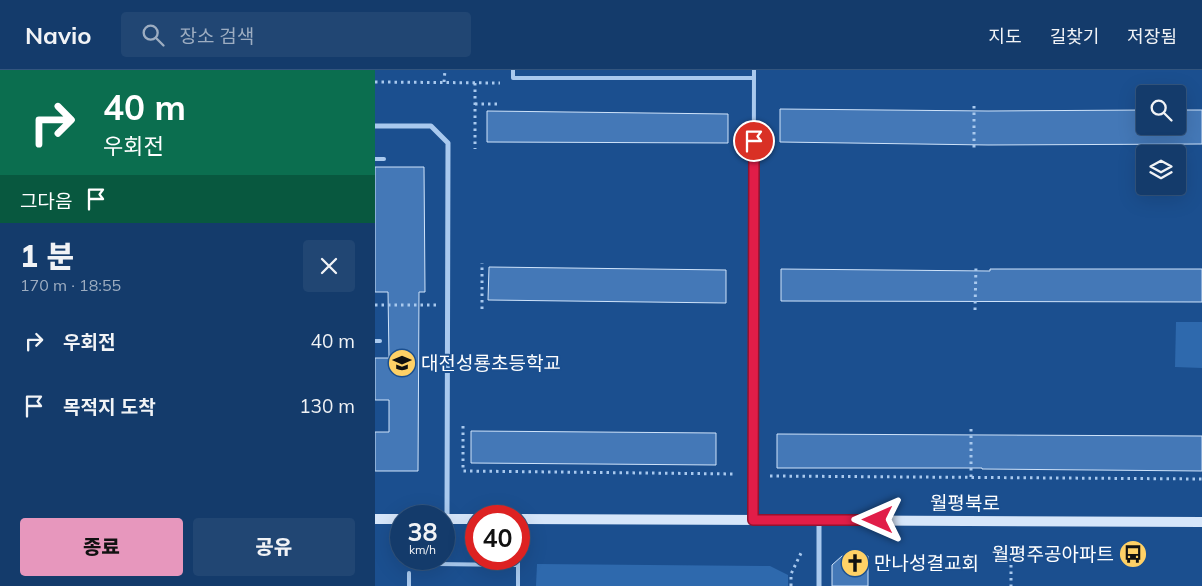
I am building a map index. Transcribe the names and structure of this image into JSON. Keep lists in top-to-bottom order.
{
  "streets": {
    "street": ["월평북로"]
  },
  "places": {
    "school or university": ["대전성룡초등학교"],
    "bus stop": ["월평주공아파트"],
    "church": ["만나성결교회"]
  },
  "page": {
    "header": "Navio",
    "search": "장소 검색",
    "nav": ["지도", "길찾기", "저장됨"],
    "turn": ["40 m", "우회전"],
    "then": "그다음",
    "heading": ["1 분", "170 m · 18:55"],
    "list": [
      {
        "name": "우회전",
        "value": "40 m"
      },
      {
        "name": "목적지 도착",
        "value": "130 m"
      }
    ],
    "speed": "38 km/h",
    "limit": "40",
    "buttons": ["종료", "공유"]
  }
}
